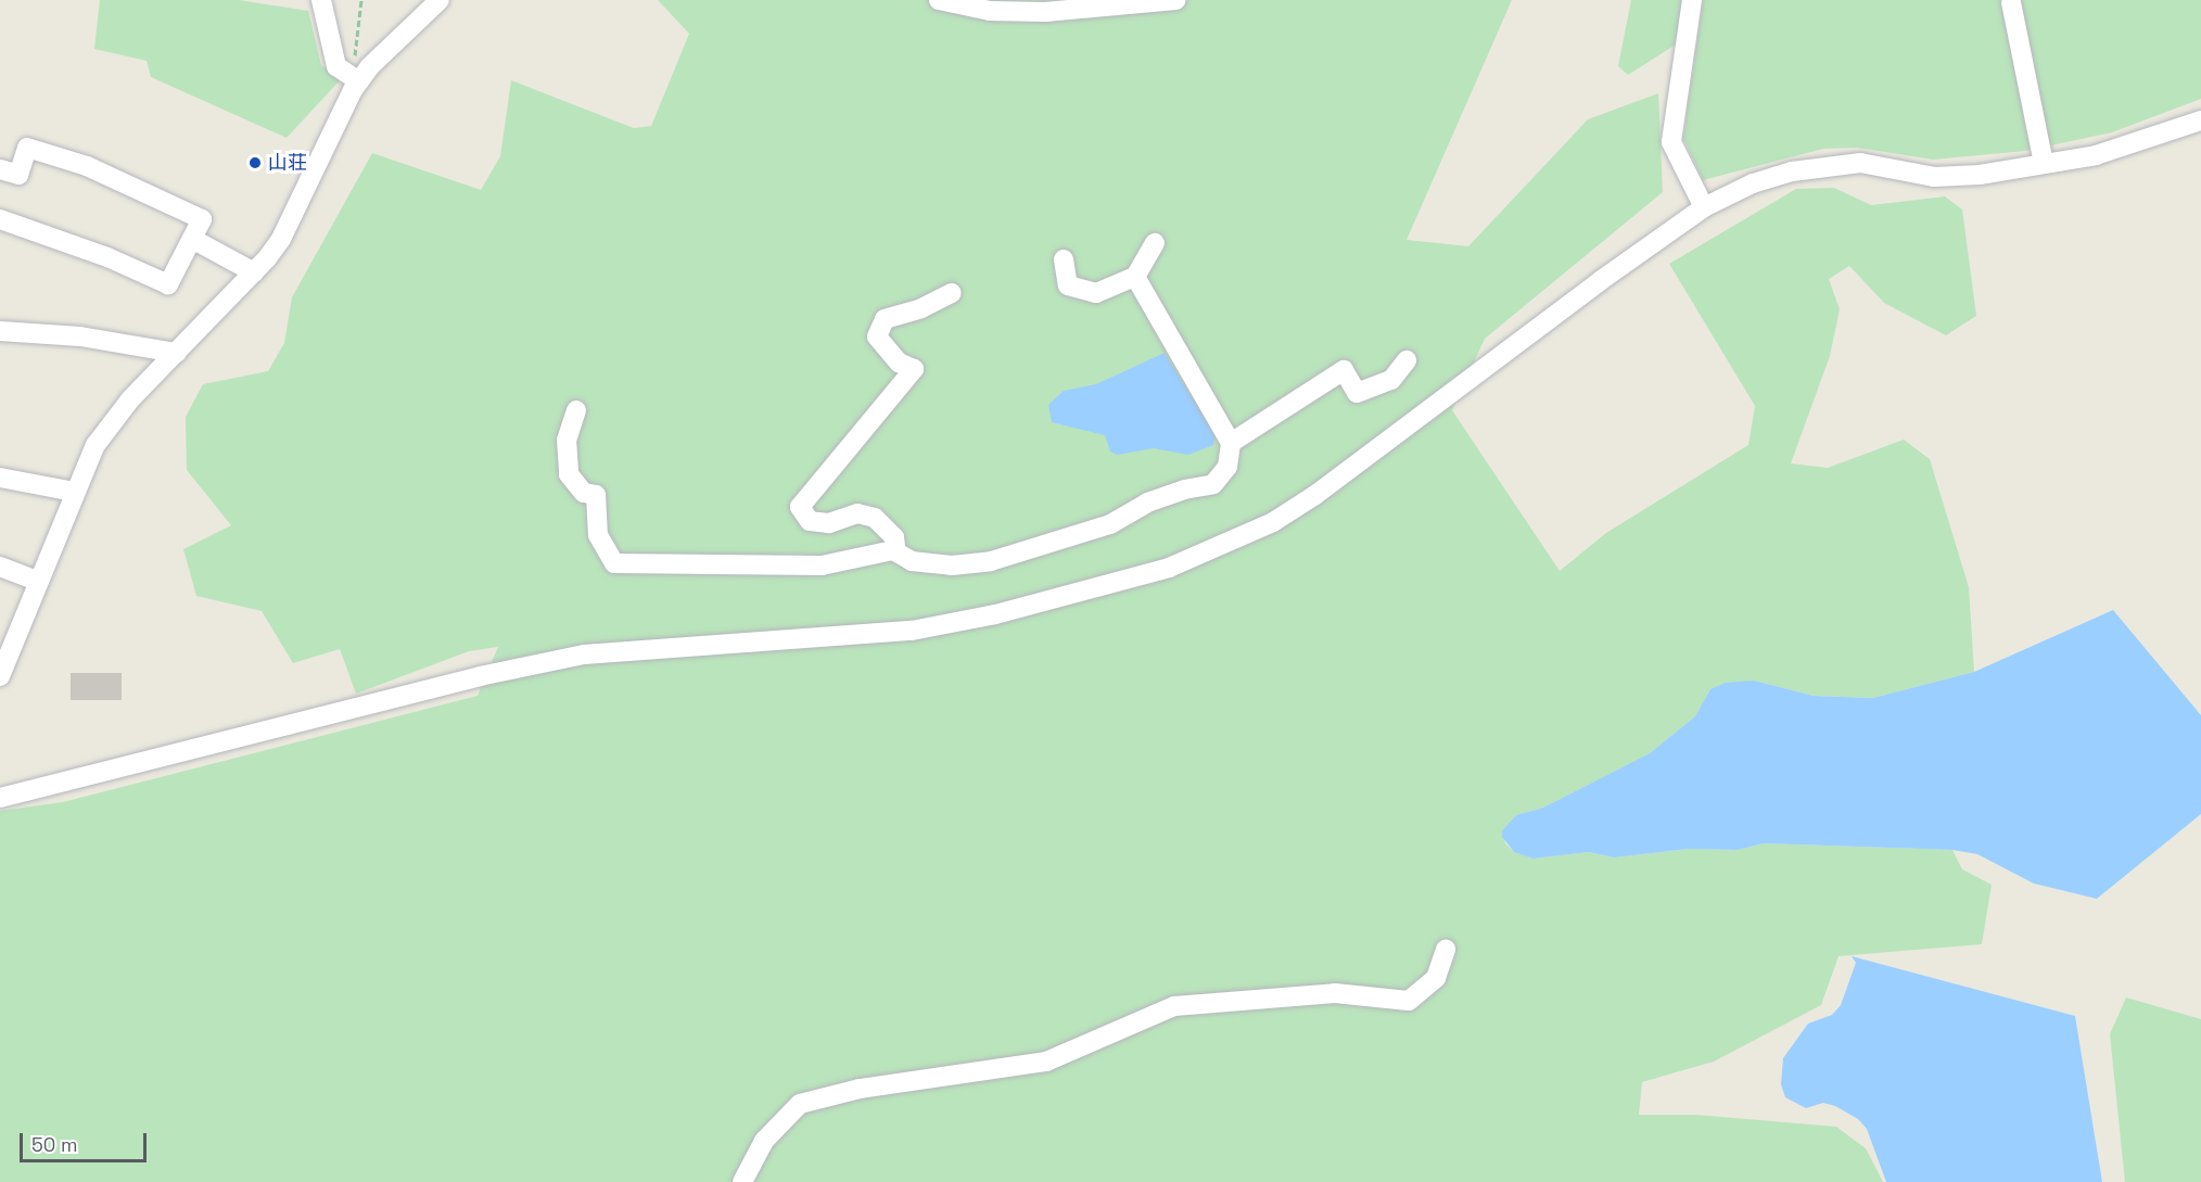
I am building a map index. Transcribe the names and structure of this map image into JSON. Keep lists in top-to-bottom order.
{
  "places": ["山荘"],
  "scale_bar": "50 m"
}
